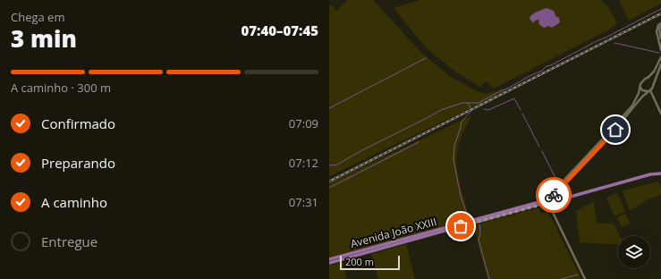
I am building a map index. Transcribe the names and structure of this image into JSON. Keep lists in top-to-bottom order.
{
  "streets": {
    "main road": ["Avenida João XXIII"]
  },
  "scale_bar": "200 m",
  "page": {
    "heading": ["3 min", "Chega em", "07:40–07:45"],
    "bar": "A caminho · 300 m",
    "list": [
      ["Confirmado", "07:09"],
      ["Preparando", "07:12"],
      ["A caminho", "07:31"],
      "Entregue"
    ],
    "scale": "200 m"
  }
}
